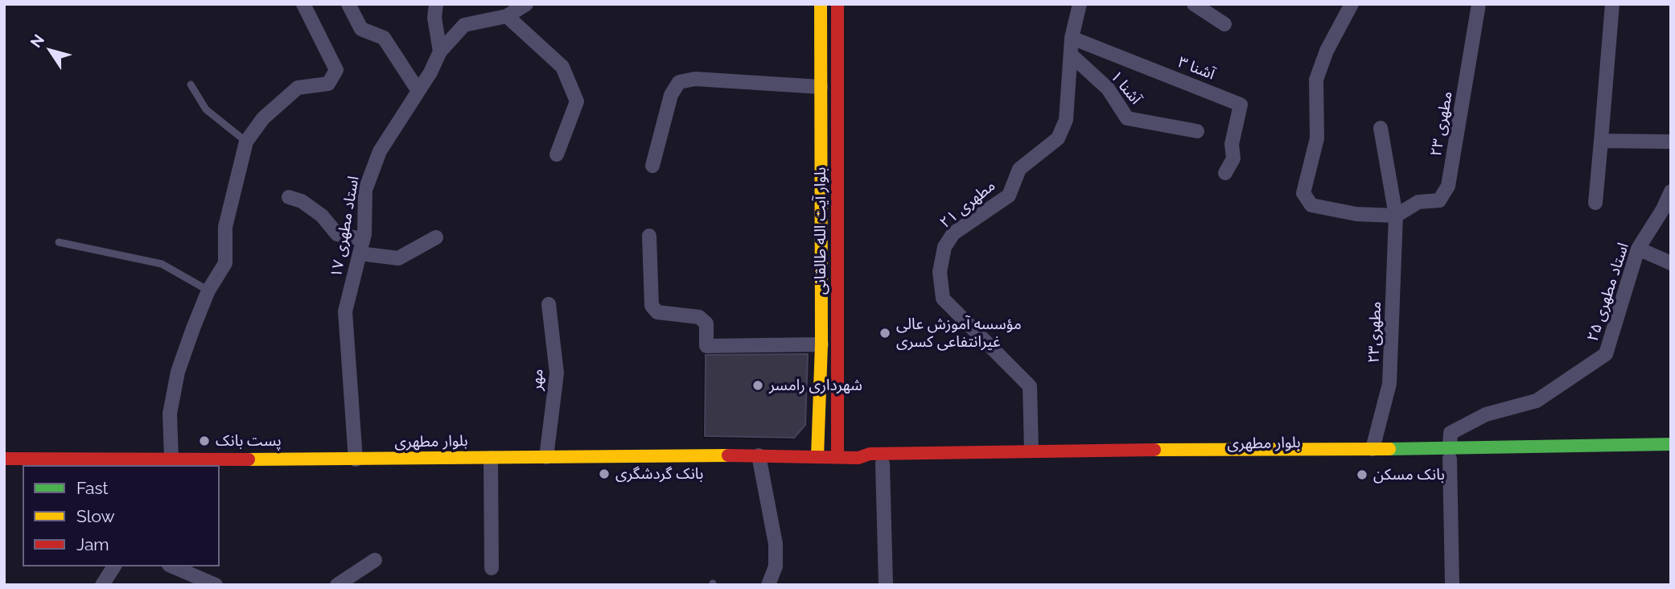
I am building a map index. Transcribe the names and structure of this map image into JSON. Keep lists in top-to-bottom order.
{
  "streets": {
    "main road": ["بلوار آیت الله طالقانی", "بلوار مطهری"],
    "street": [
      "آشنا ۳",
      "آشنا ۱",
      "مطهری ۲۳",
      "مطهری ۲۱",
      "استاد مطهری ۱۷",
      "استاد مطهری ۲۵",
      "مطهری۲۳",
      "مهر"
    ]
  },
  "crossings": [
    ["آشنا ۳", "مطهری ۲۱"],
    ["آشنا ۱", "مطهری ۲۱"],
    ["مطهری ۲۳", "مطهری۲۳"],
    ["مطهری ۲۱", "بلوار مطهری"],
    ["استاد مطهری ۱۷", "بلوار مطهری"],
    ["بلوار آیت الله طالقانی", "بلوار مطهری"],
    ["استاد مطهری ۲۵", "بلوار مطهری"],
    ["مطهری۲۳", "بلوار مطهری"],
    ["مهر", "بلوار مطهری"]
  ],
  "places": [
    "مؤسسه آموزش عالی غیرانتفاعی کسری",
    "شهرداری رامسر",
    "پست بانک",
    "بانک گردشگری",
    "بانک مسکن"
  ],
  "legend": ["Fast", "Slow", "Jam"],
  "north": "top left"
}
